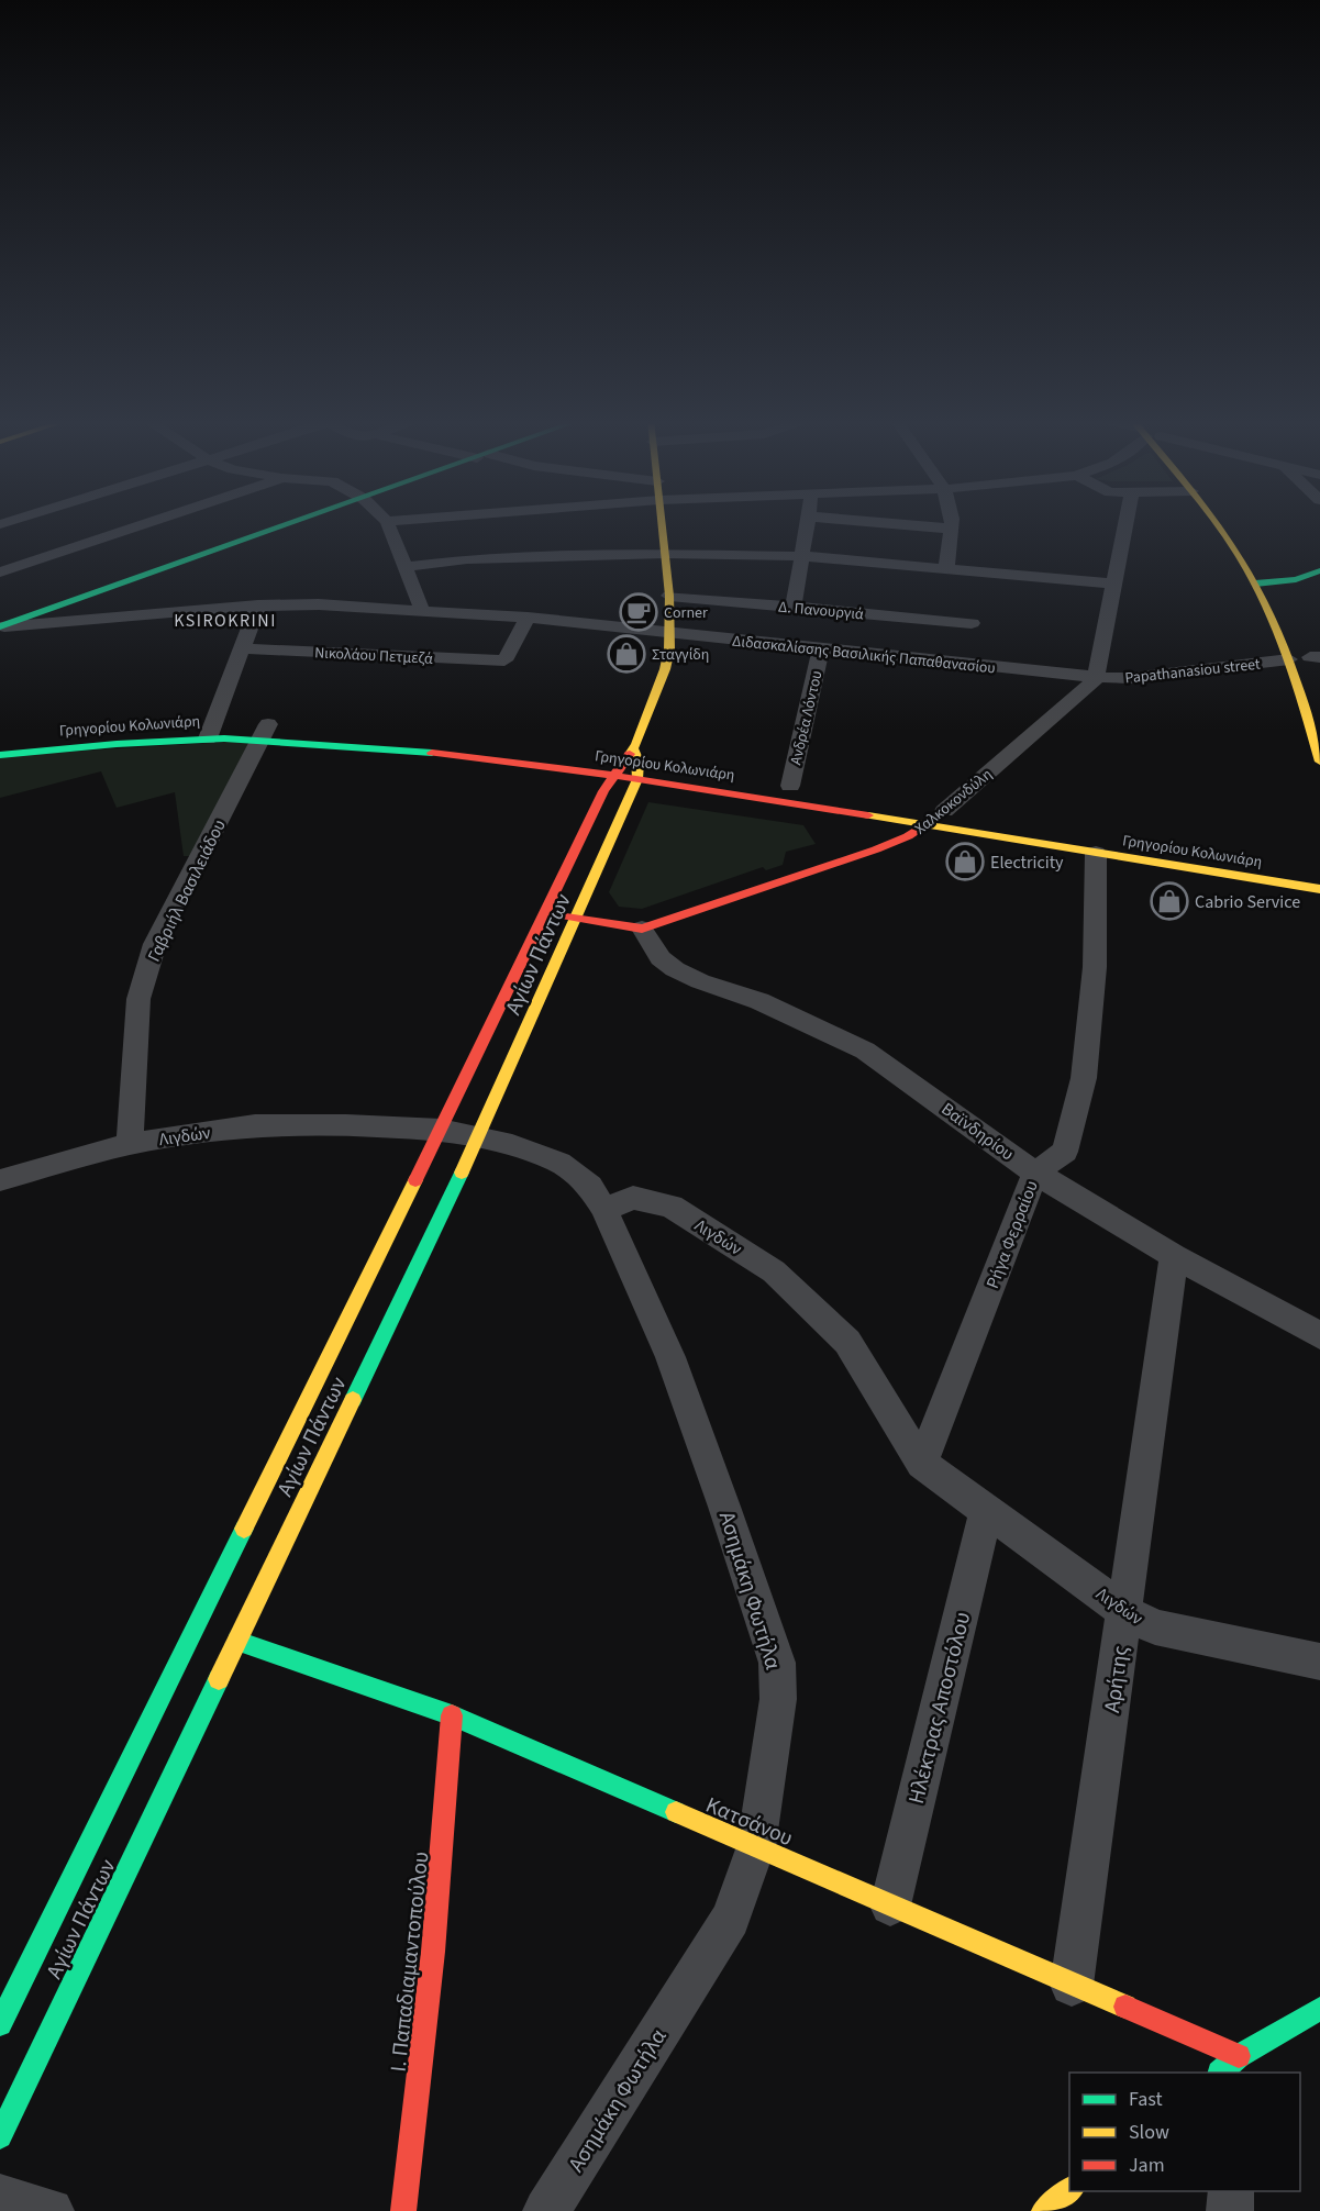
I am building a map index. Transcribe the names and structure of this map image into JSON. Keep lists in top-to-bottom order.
{
  "streets": {
    "main road": [
      "Γρηγορίου Κολωνιάρη",
      "Χαλκοκονδύλη",
      "Αγίων Πάντων",
      "Κατσάνου",
      "Ι. Παπαδιαμαντοπούλου"
    ],
    "street": [
      "Δ. Πανουργιά",
      "Διδασκαλίσσης Βασιλικής Παπαθανασίου",
      "Νικολάου Πετμεζά",
      "Papathanasiou street",
      "Ανδρέα Λόντου",
      "Γαβριήλ Βασιλειάδου",
      "Βαϊνδηρίου",
      "Λιγδών",
      "Ρήγα Φερραίου",
      "Ασημάκη Φωτήλα",
      "Αρήτης",
      "Ηλέκτρας Αποστόλου"
    ]
  },
  "crossings": [
    ["Δ. Πανουργιά", "Αγίων Πάντων"],
    ["Διδασκαλίσσης Βασιλικής Παπαθανασίου", "Νικολάου Πετμεζά"],
    ["Διδασκαλίσσης Βασιλικής Παπαθανασίου", "Papathanasiou street"],
    ["Διδασκαλίσσης Βασιλικής Παπαθανασίου", "Ανδρέα Λόντου"],
    ["Διδασκαλίσσης Βασιλικής Παπαθανασίου", "Χαλκοκονδύλη"],
    ["Διδασκαλίσσης Βασιλικής Παπαθανασίου", "Αγίων Πάντων"],
    ["Papathanasiou street", "Χαλκοκονδύλη"],
    ["Γρηγορίου Κολωνιάρη", "Χαλκοκονδύλη"],
    ["Γρηγορίου Κολωνιάρη", "Γαβριήλ Βασιλειάδου"],
    ["Γρηγορίου Κολωνιάρη", "Αγίων Πάντων"],
    ["Γρηγορίου Κολωνιάρη", "Ρήγα Φερραίου"],
    ["Χαλκοκονδύλη", "Αγίων Πάντων"],
    ["Χαλκοκονδύλη", "Βαϊνδηρίου"],
    ["Γαβριήλ Βασιλειάδου", "Λιγδών"],
    ["Αγίων Πάντων", "Λιγδών"],
    ["Αγίων Πάντων", "Κατσάνου"],
    ["Βαϊνδηρίου", "Ρήγα Φερραίου"],
    ["Βαϊνδηρίου", "Αρήτης"],
    ["Λιγδών", "Ρήγα Φερραίου"],
    ["Λιγδών", "Ασημάκη Φωτήλα"],
    ["Λιγδών", "Αρήτης"],
    ["Λιγδών", "Ηλέκτρας Αποστόλου"],
    ["Ασημάκη Φωτήλα", "Κατσάνου"],
    ["Αρήτης", "Κατσάνου"],
    ["Ηλέκτρας Αποστόλου", "Κατσάνου"],
    ["Κατσάνου", "Ι. Παπαδιαμαντοπούλου"]
  ],
  "districts": ["KSIROKRINI"],
  "places": {
    "cafe": ["Corner"],
    "shop": ["Σταγγίδη", "Electricity", "Cabrio Service"]
  },
  "legend": ["Fast", "Slow", "Jam"]
}
